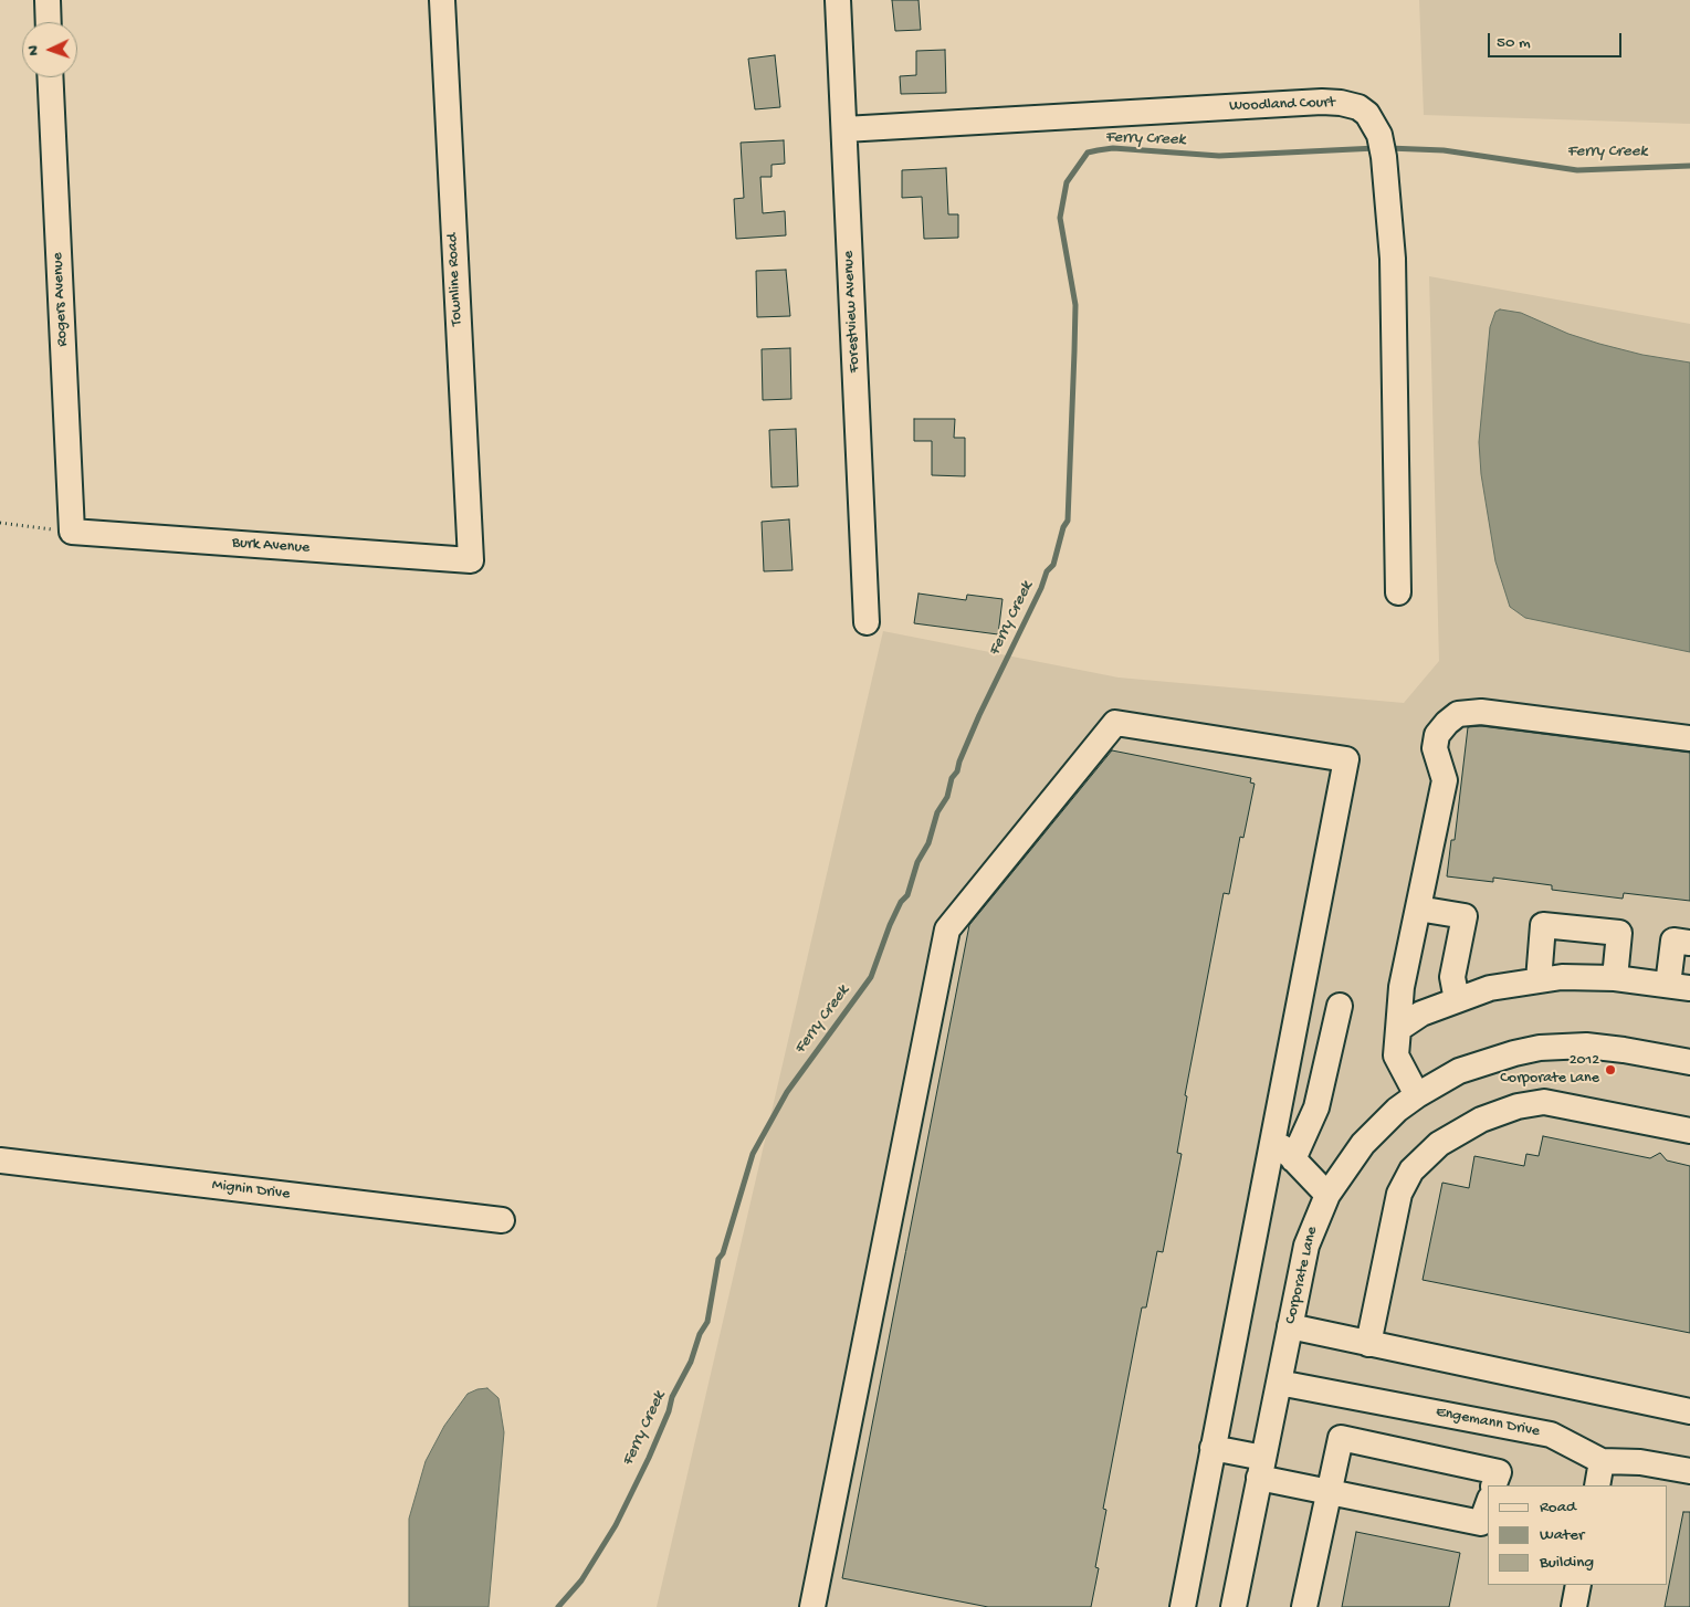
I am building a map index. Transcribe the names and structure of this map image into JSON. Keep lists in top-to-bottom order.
{
  "streets": {
    "street": [
      "Woodland Court",
      "Townline Road",
      "Rogers Avenue",
      "Forestview Avenue",
      "Burk Avenue",
      "Mignin Drive",
      "Corporate Lane",
      "Engemann Drive"
    ]
  },
  "crossings": [
    ["Woodland Court", "Forestview Avenue"],
    ["Townline Road", "Burk Avenue"],
    ["Rogers Avenue", "Burk Avenue"],
    ["Corporate Lane", "Engemann Drive"]
  ],
  "water": ["Ferry Creek"],
  "places": ["2012 Corporate Lane"],
  "legend": ["Road", "Water", "Building"],
  "scale_bar": "50 m",
  "north": "left"
}
